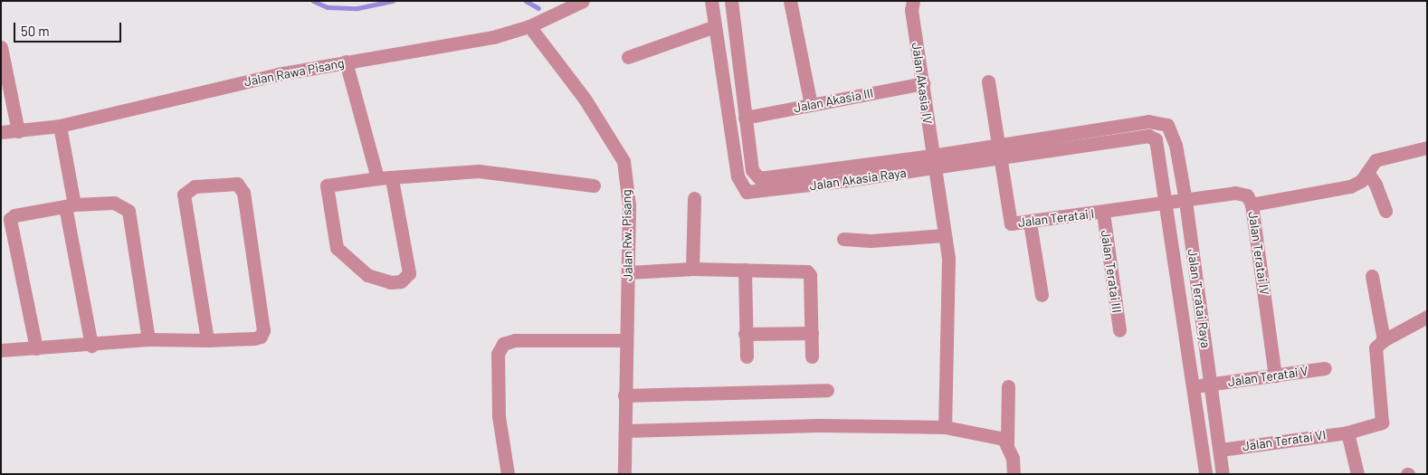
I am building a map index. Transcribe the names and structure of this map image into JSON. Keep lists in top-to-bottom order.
{
  "streets": {
    "street": [
      "Jalan Rawa Pisang",
      "Jalan Akasia IV",
      "Jalan Akasia III",
      "Jalan Akasia Raya",
      "Jalan Teratai I",
      "Jalan Rw. Pisang",
      "Jalan Teratai IV",
      "Jalan Teratai III",
      "Jalan Teratai Raya",
      "Jalan Teratai V",
      "Jalan Teratai VI"
    ]
  },
  "crossings": [
    ["Jalan Rawa Pisang", "Jalan Rw. Pisang"],
    ["Jalan Akasia IV", "Jalan Akasia III"],
    ["Jalan Akasia IV", "Jalan Akasia Raya"],
    ["Jalan Akasia III", "Jalan Akasia Raya"],
    ["Jalan Akasia Raya", "Jalan Teratai I"],
    ["Jalan Akasia Raya", "Jalan Teratai Raya"],
    ["Jalan Teratai I", "Jalan Teratai IV"],
    ["Jalan Teratai I", "Jalan Teratai III"],
    ["Jalan Teratai I", "Jalan Teratai Raya"],
    ["Jalan Teratai IV", "Jalan Teratai Raya"],
    ["Jalan Teratai IV", "Jalan Teratai V"],
    ["Jalan Teratai Raya", "Jalan Teratai V"],
    ["Jalan Teratai Raya", "Jalan Teratai VI"]
  ],
  "scale_bar": "50 m"
}
